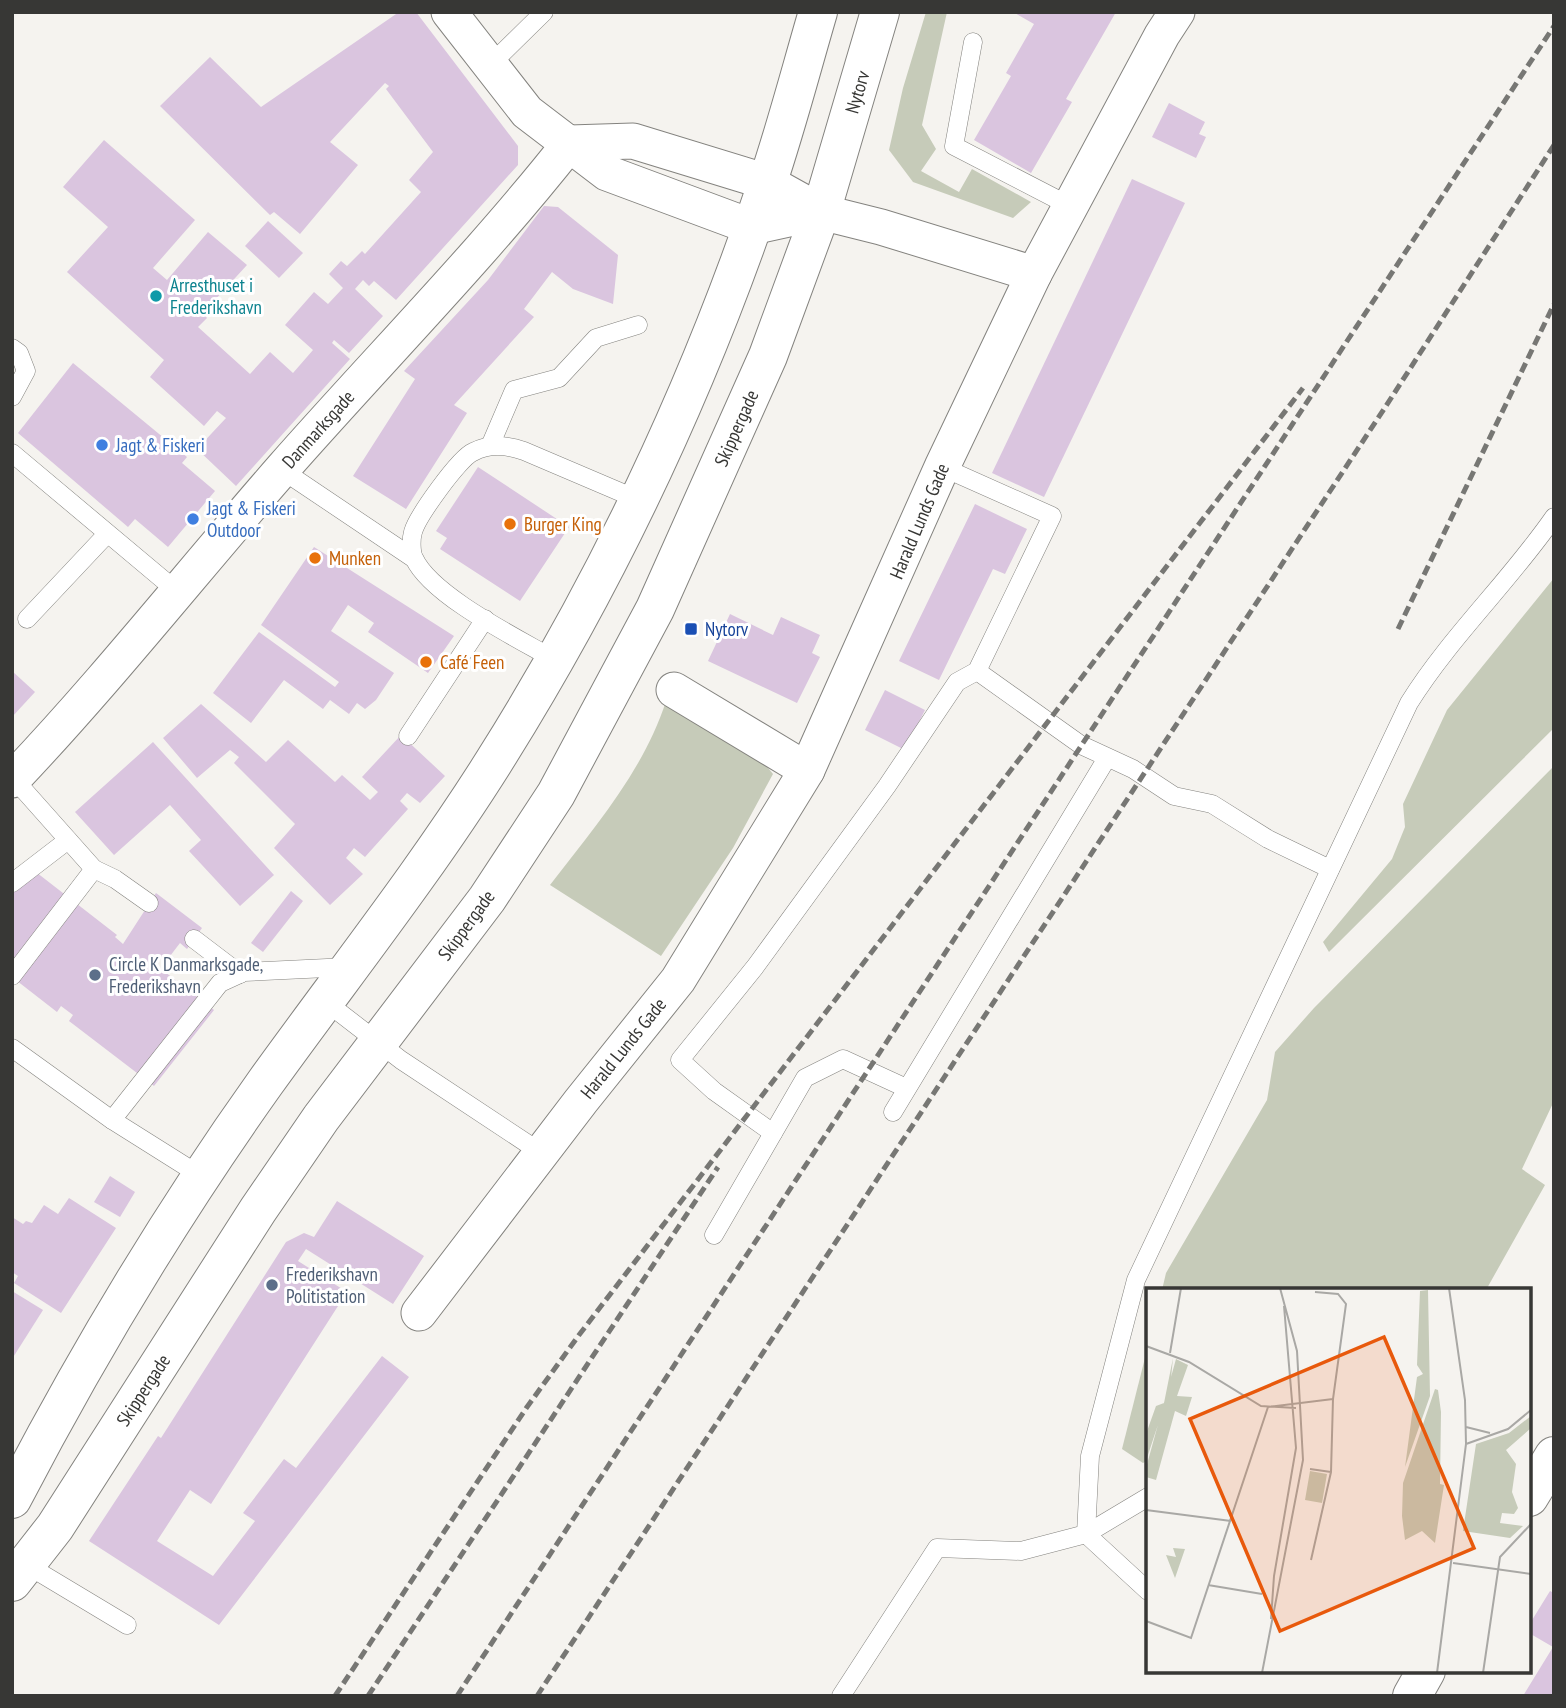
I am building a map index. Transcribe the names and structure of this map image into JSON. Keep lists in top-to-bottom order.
{
  "streets": {
    "main road": ["Nytorv", "Skippergade"],
    "street": ["Danmarksgade", "Harald Lunds Gade"]
  },
  "crossings": [
    ["Nytorv", "Skippergade"]
  ],
  "places": {
    "other": [
      "Arresthuset i Frederikshavn",
      "Jagt & Fiskeri",
      "Jagt & Fiskeri Outdoor",
      "Burger King",
      "Munken",
      "Café Feen",
      "Circle K Danmarksgade, Frederikshavn",
      "Frederikshavn Politistation"
    ],
    "transit": ["Nytorv"]
  }
}
